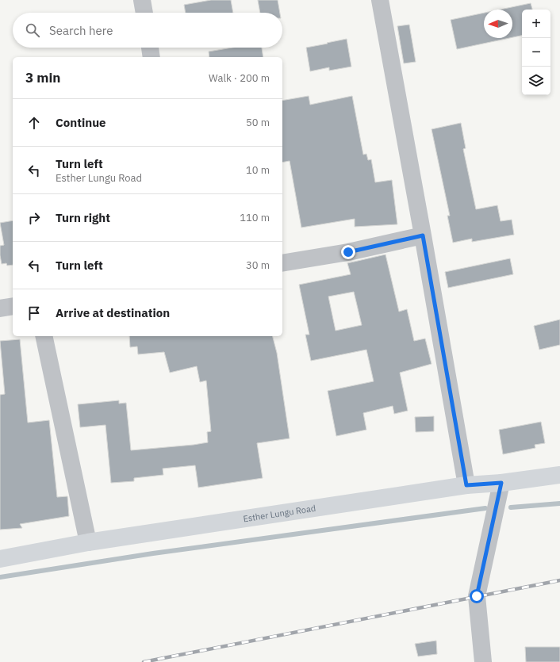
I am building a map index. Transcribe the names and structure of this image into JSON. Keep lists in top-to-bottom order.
{
  "streets": {
    "street": ["Esther Lungu Road"]
  },
  "north": "left",
  "page": {
    "map_buttons": ["+", "−"],
    "search": "Search here",
    "heading": ["3 min", "Walk · 200 m"],
    "list": [
      ["Continue", "50 m"],
      ["Turn left", "Esther Lungu Road", "10 m"],
      ["Turn right", "110 m"],
      ["Turn left", "30 m"],
      "Arrive at destination"
    ]
  }
}
